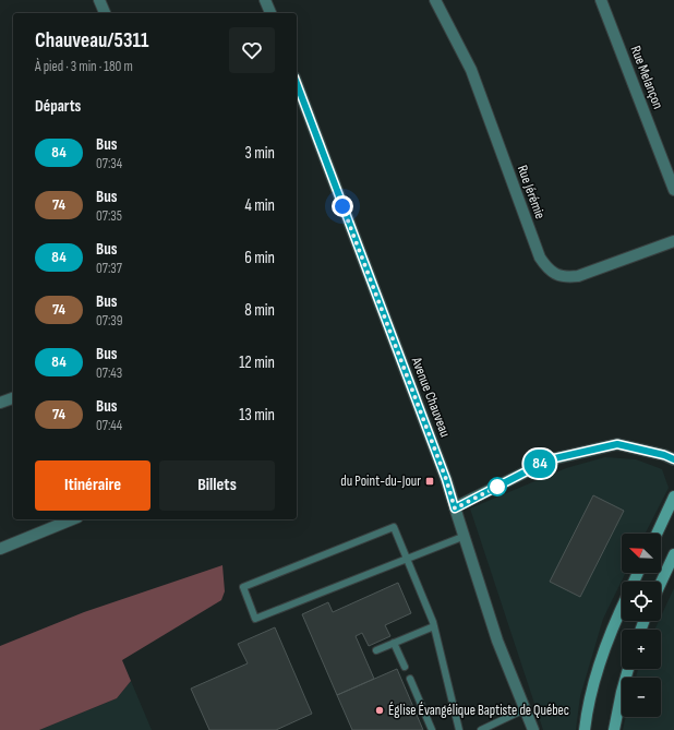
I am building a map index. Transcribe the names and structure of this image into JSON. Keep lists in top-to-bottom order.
{
  "streets": {
    "street": ["Rue Melançon", "Rue Jérémie", "Avenue Chauveau"]
  },
  "places": {
    "transit": ["du Point-du-Jour"],
    "other": ["Église Évangélique Baptiste de Québec"]
  },
  "lines": ["bus line 84"],
  "north": "top left",
  "page": {
    "on_map": "84",
    "heading": [
      ["Chauveau/5311", "À pied · 3 min · 180 m"],
      "Départs"
    ],
    "list": [
      {
        "mark": "84",
        "name": "Bus",
        "note": "07:34",
        "value": "3 min"
      },
      {
        "mark": "74",
        "name": "Bus",
        "note": "07:35",
        "value": "4 min"
      },
      {
        "mark": "84",
        "name": "Bus",
        "note": "07:37",
        "value": "6 min"
      },
      {
        "mark": "74",
        "name": "Bus",
        "note": "07:39",
        "value": "8 min"
      },
      {
        "mark": "84",
        "name": "Bus",
        "note": "07:43",
        "value": "12 min"
      },
      {
        "mark": "74",
        "name": "Bus",
        "note": "07:44",
        "value": "13 min"
      }
    ],
    "buttons": ["Itinéraire", "Billets"],
    "map_buttons": ["+", "−"]
  }
}
